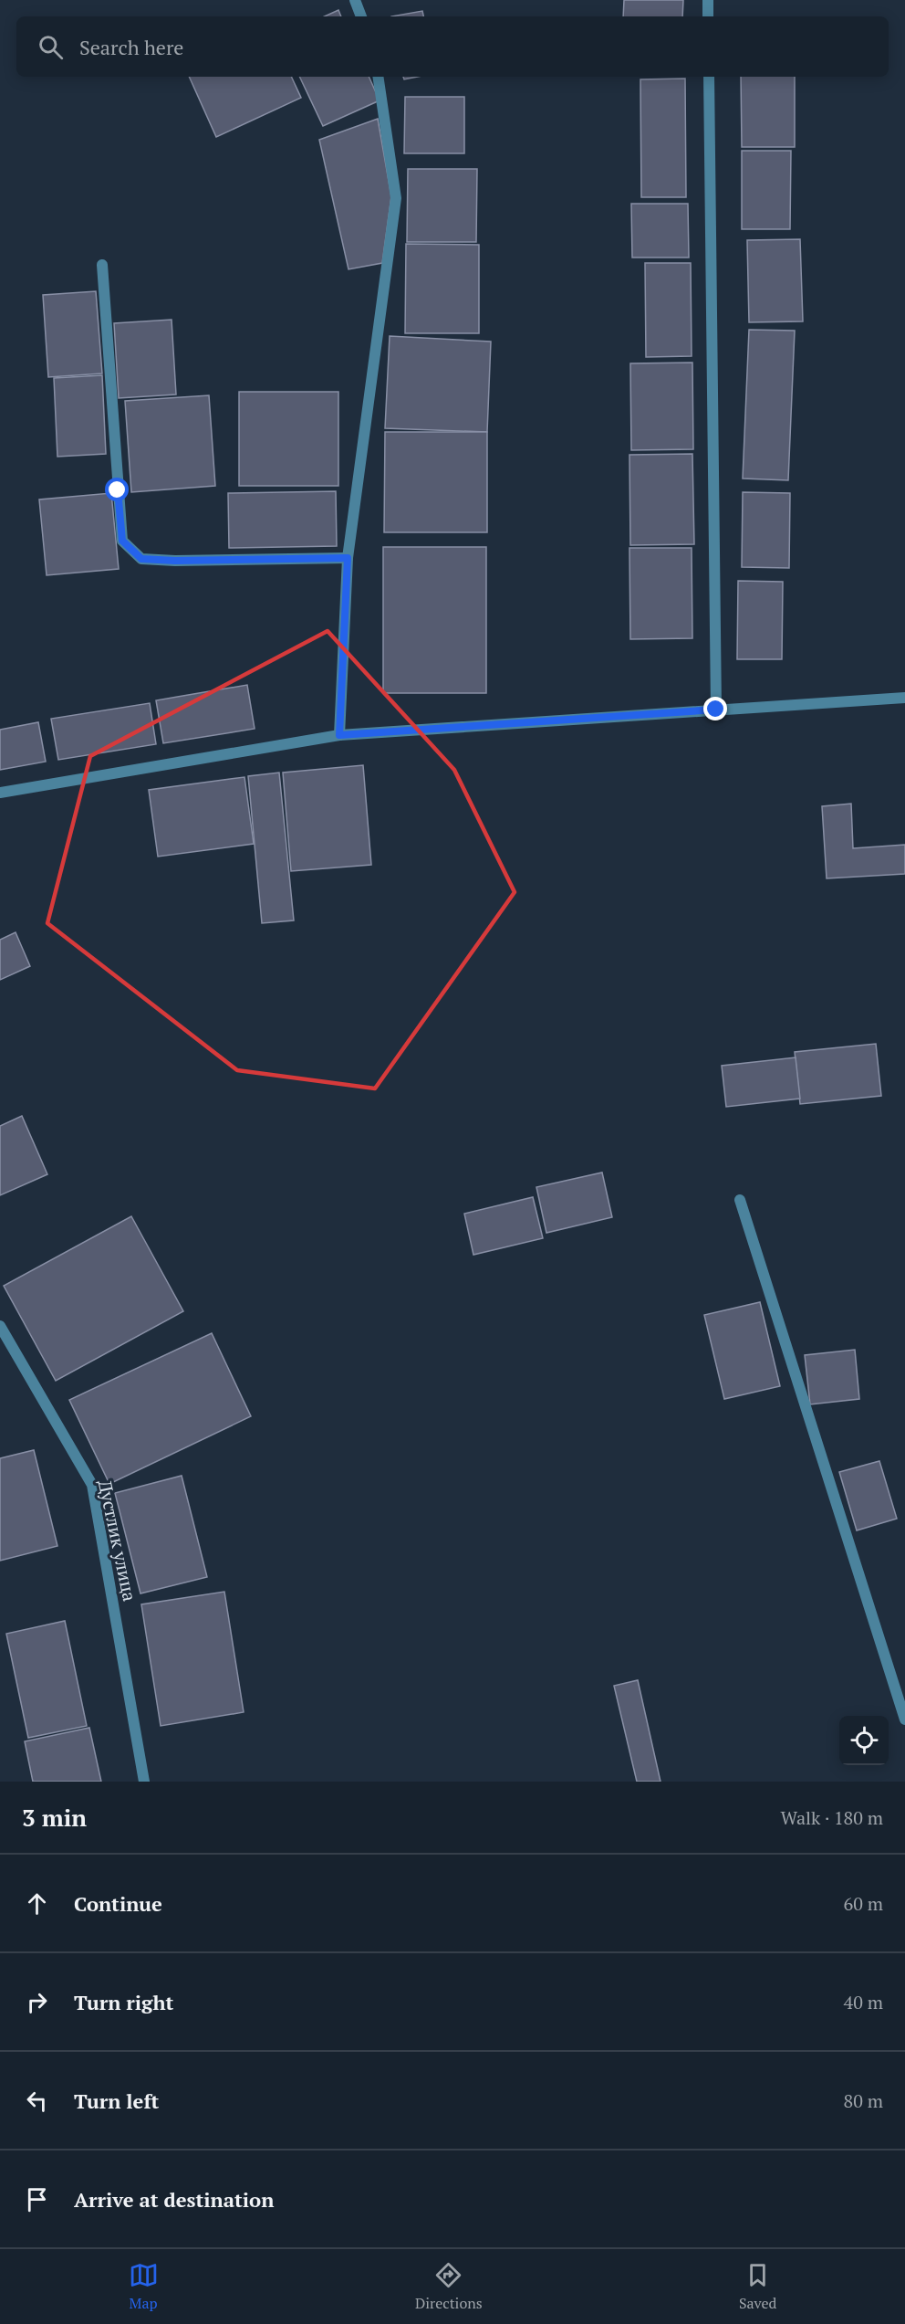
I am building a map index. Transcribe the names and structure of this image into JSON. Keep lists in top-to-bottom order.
{
  "streets": {
    "street": ["Дустлик улица"]
  },
  "page": {
    "search": "Search here",
    "heading": ["3 min", "Walk · 180 m"],
    "list": [
      ["Continue", "60 m"],
      ["Turn right", "40 m"],
      ["Turn left", "80 m"],
      "Arrive at destination"
    ],
    "nav": ["Map", "Directions", "Saved"]
  }
}
